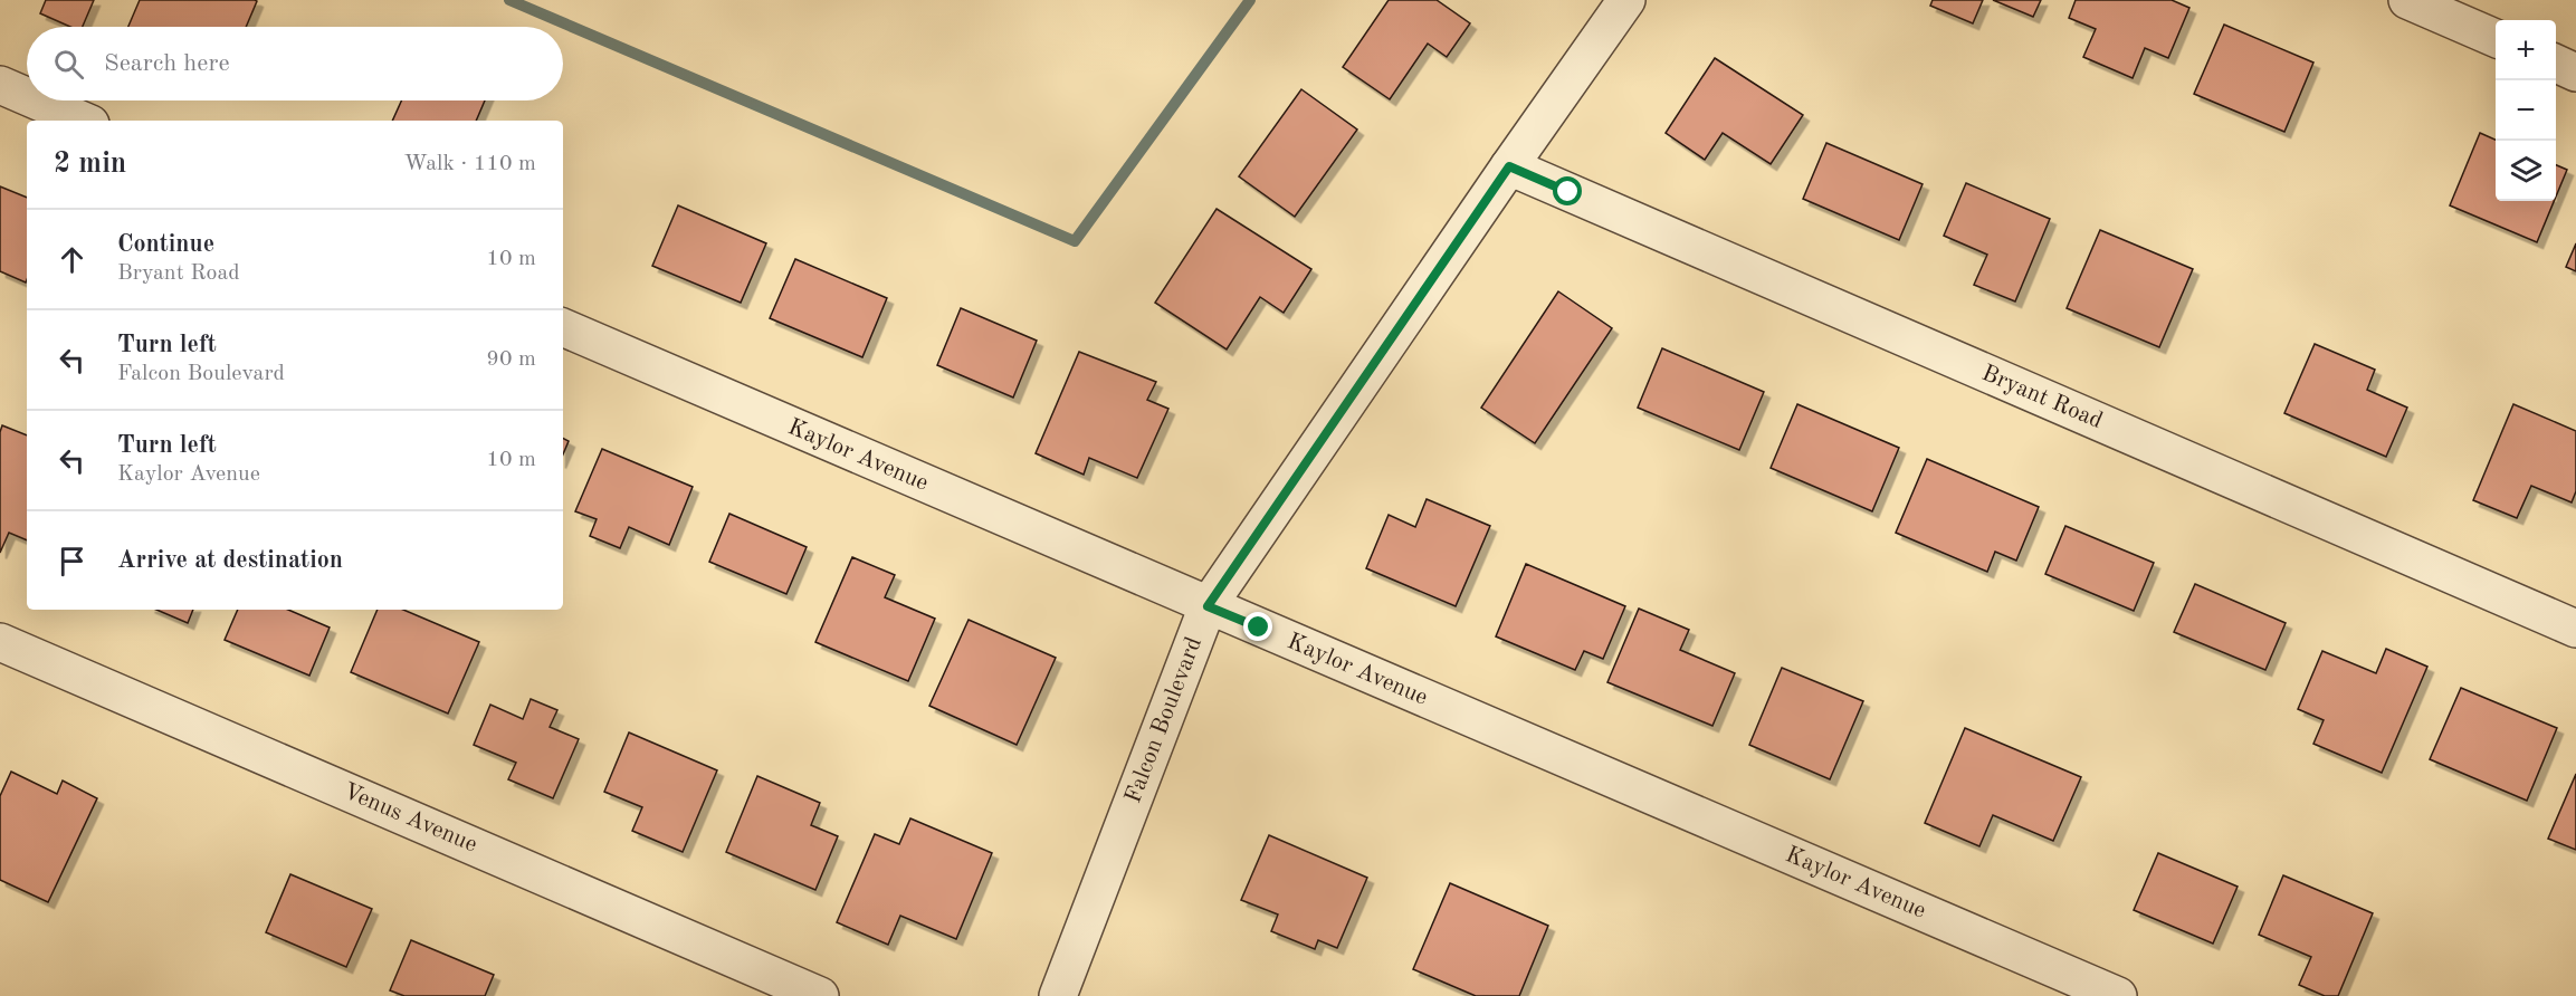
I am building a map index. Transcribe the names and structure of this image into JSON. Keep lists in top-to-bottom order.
{
  "streets": {
    "street": [
      "Bryant Road",
      "Kaylor Avenue",
      "Falcon Boulevard",
      "Venus Avenue"
    ]
  },
  "crossings": [
    ["Bryant Road", "Falcon Boulevard"],
    ["Kaylor Avenue", "Falcon Boulevard"]
  ],
  "page": {
    "map_buttons": ["+", "−"],
    "search": "Search here",
    "heading": ["2 min", "Walk · 110 m"],
    "list": [
      ["Continue", "Bryant Road", "10 m"],
      ["Turn left", "Falcon Boulevard", "90 m"],
      ["Turn left", "Kaylor Avenue", "10 m"],
      "Arrive at destination"
    ]
  }
}
